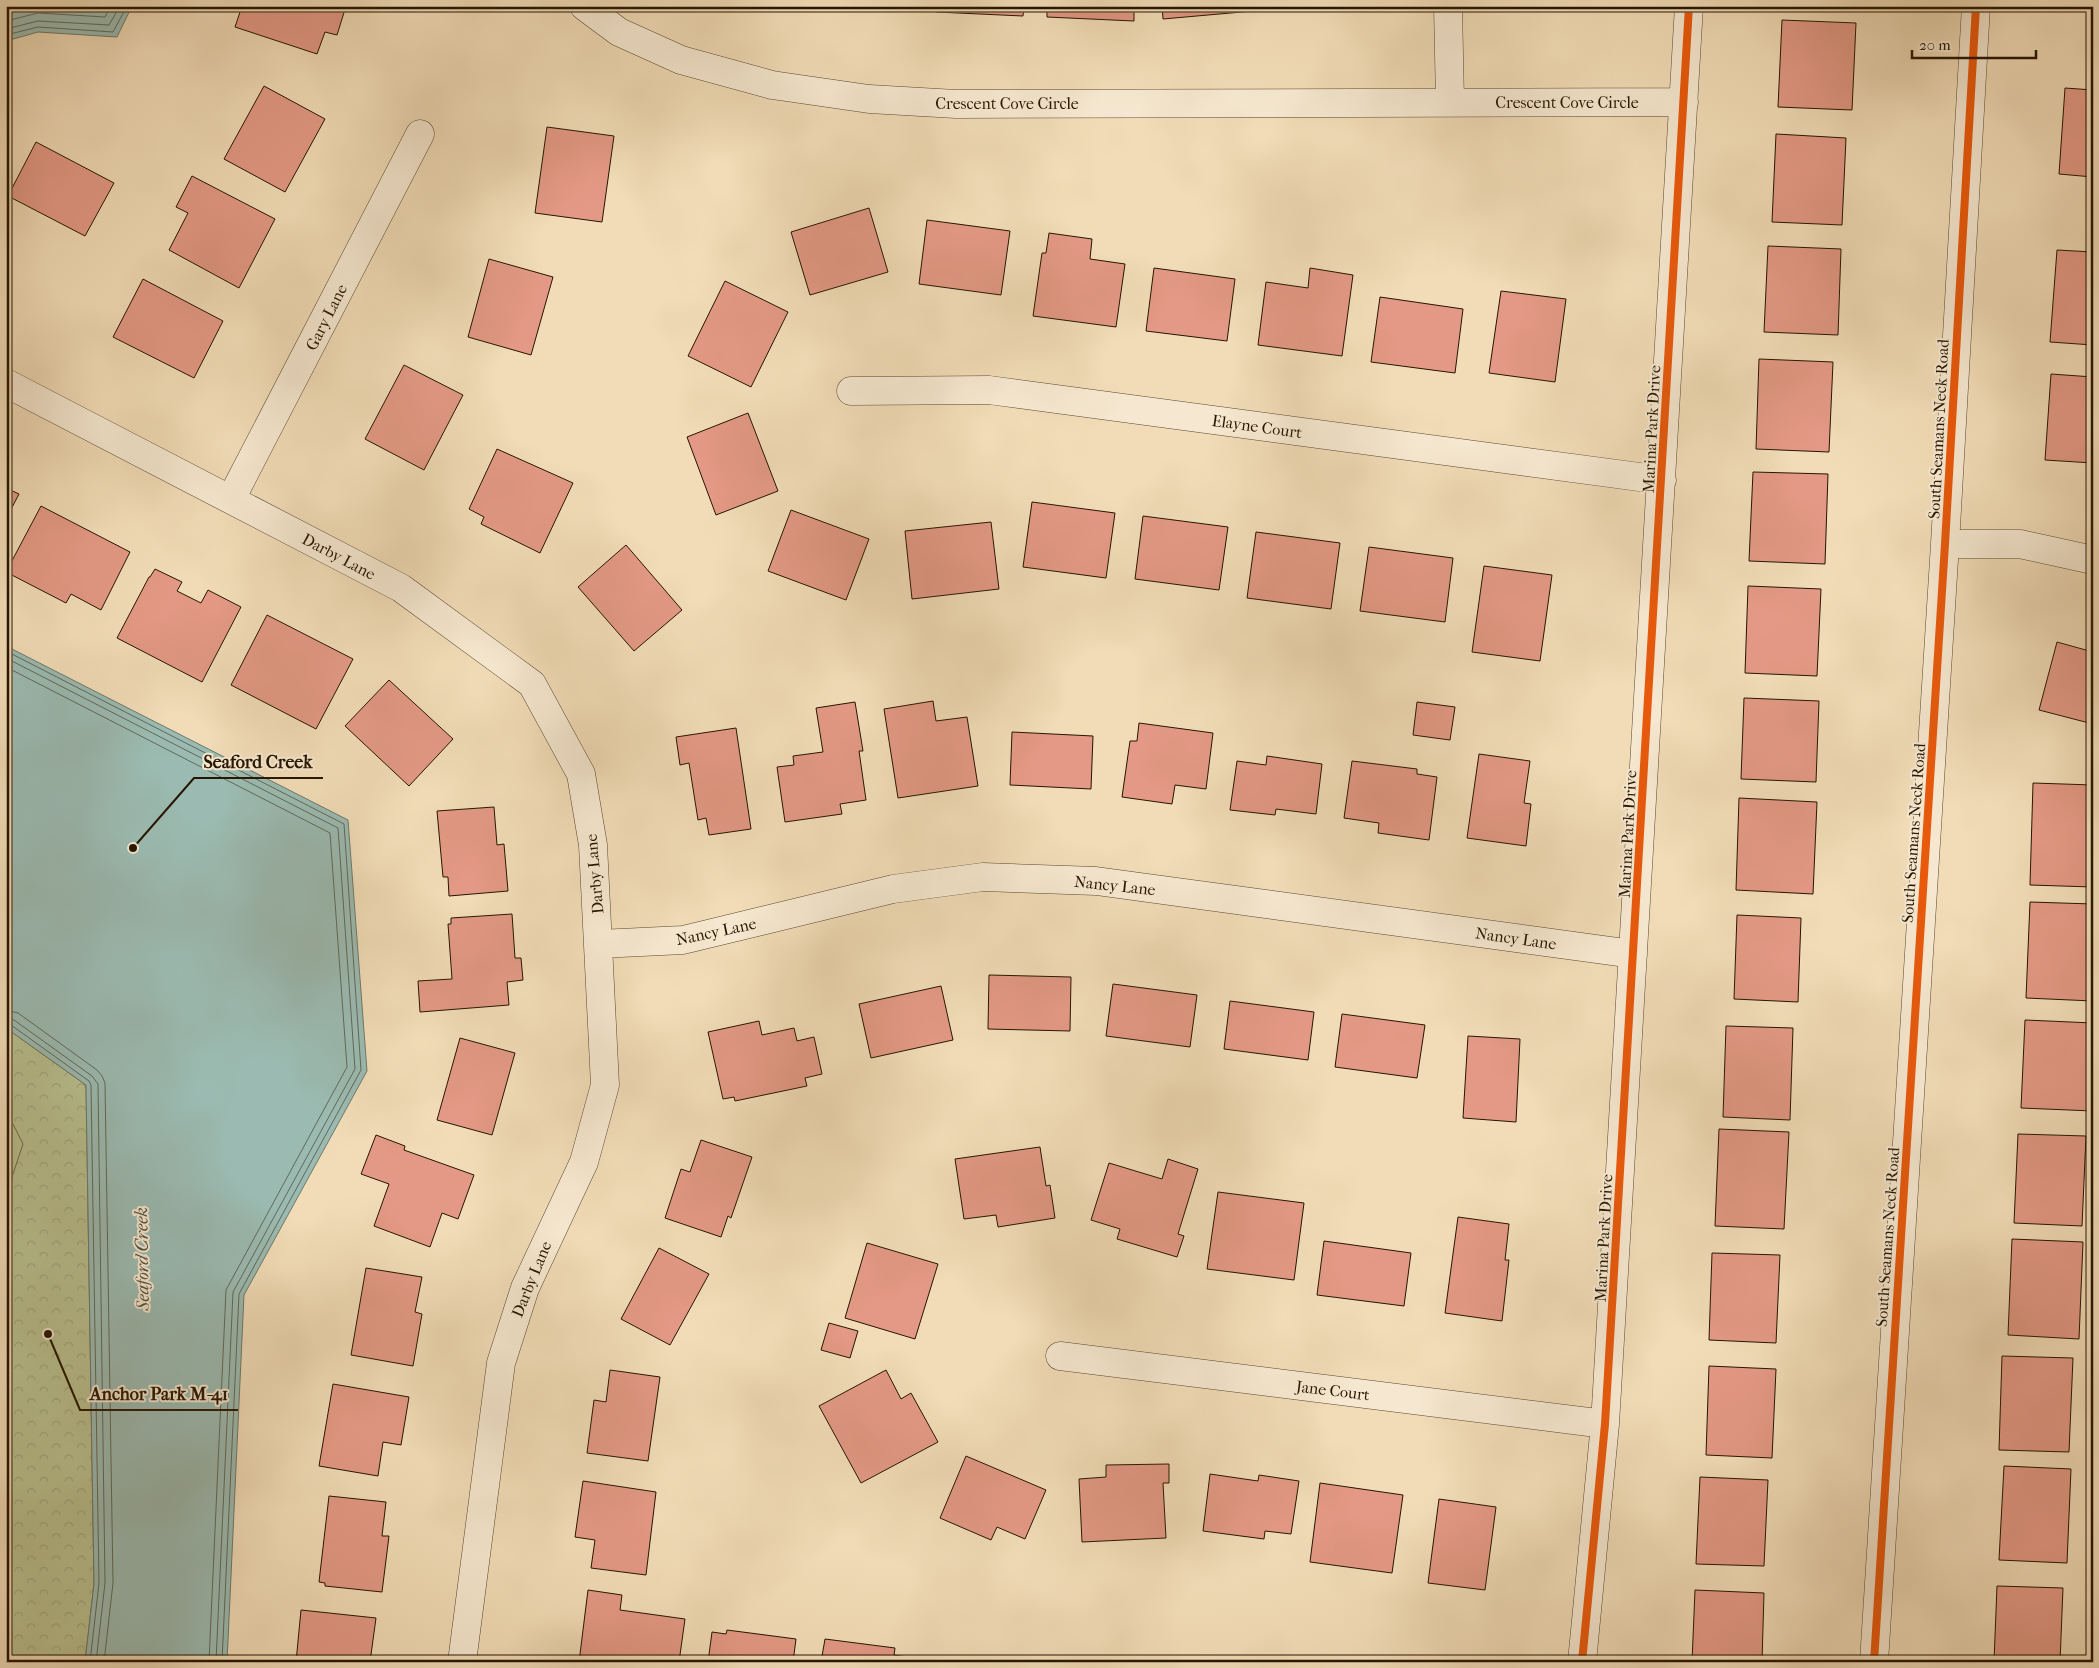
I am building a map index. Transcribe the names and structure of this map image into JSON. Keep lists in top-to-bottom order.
{
  "streets": {
    "street": [
      "Crescent Cove Circle",
      "Gary Lane",
      "Elayne Court",
      "Marina Park Drive",
      "South Seamans Neck Road",
      "Darby Lane",
      "Nancy Lane",
      "Jane Court"
    ]
  },
  "crossings": [
    ["Crescent Cove Circle", "Marina Park Drive"],
    ["Gary Lane", "Darby Lane"],
    ["Elayne Court", "Marina Park Drive"],
    ["Marina Park Drive", "Nancy Lane"],
    ["Marina Park Drive", "Jane Court"],
    ["Darby Lane", "Nancy Lane"]
  ],
  "water": ["Seaford Creek"],
  "places": ["Seaford Creek", "Anchor Park M-41"],
  "scale_bar": "20 m"
}
